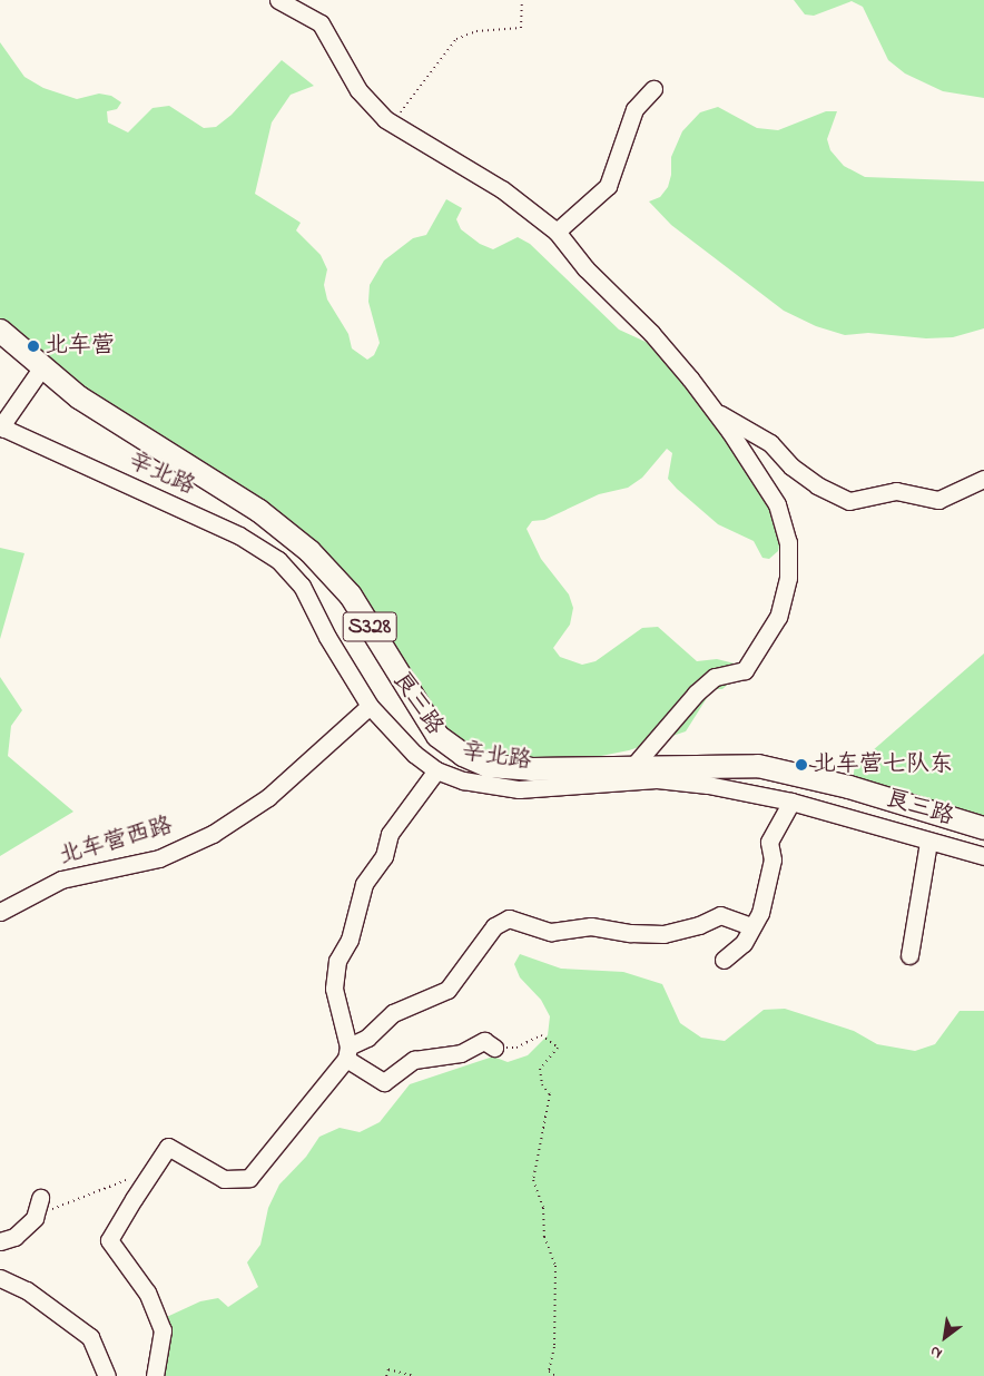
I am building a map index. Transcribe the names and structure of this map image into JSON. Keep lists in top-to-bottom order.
{
  "streets": {
    "main road": ["S328", "良三路"],
    "street": ["辛北路", "北车营西路"]
  },
  "crossings": [
    ["辛北路", "北车营西路"]
  ],
  "places": ["北车营", "北车营七队东"],
  "north": "bottom left"
}
